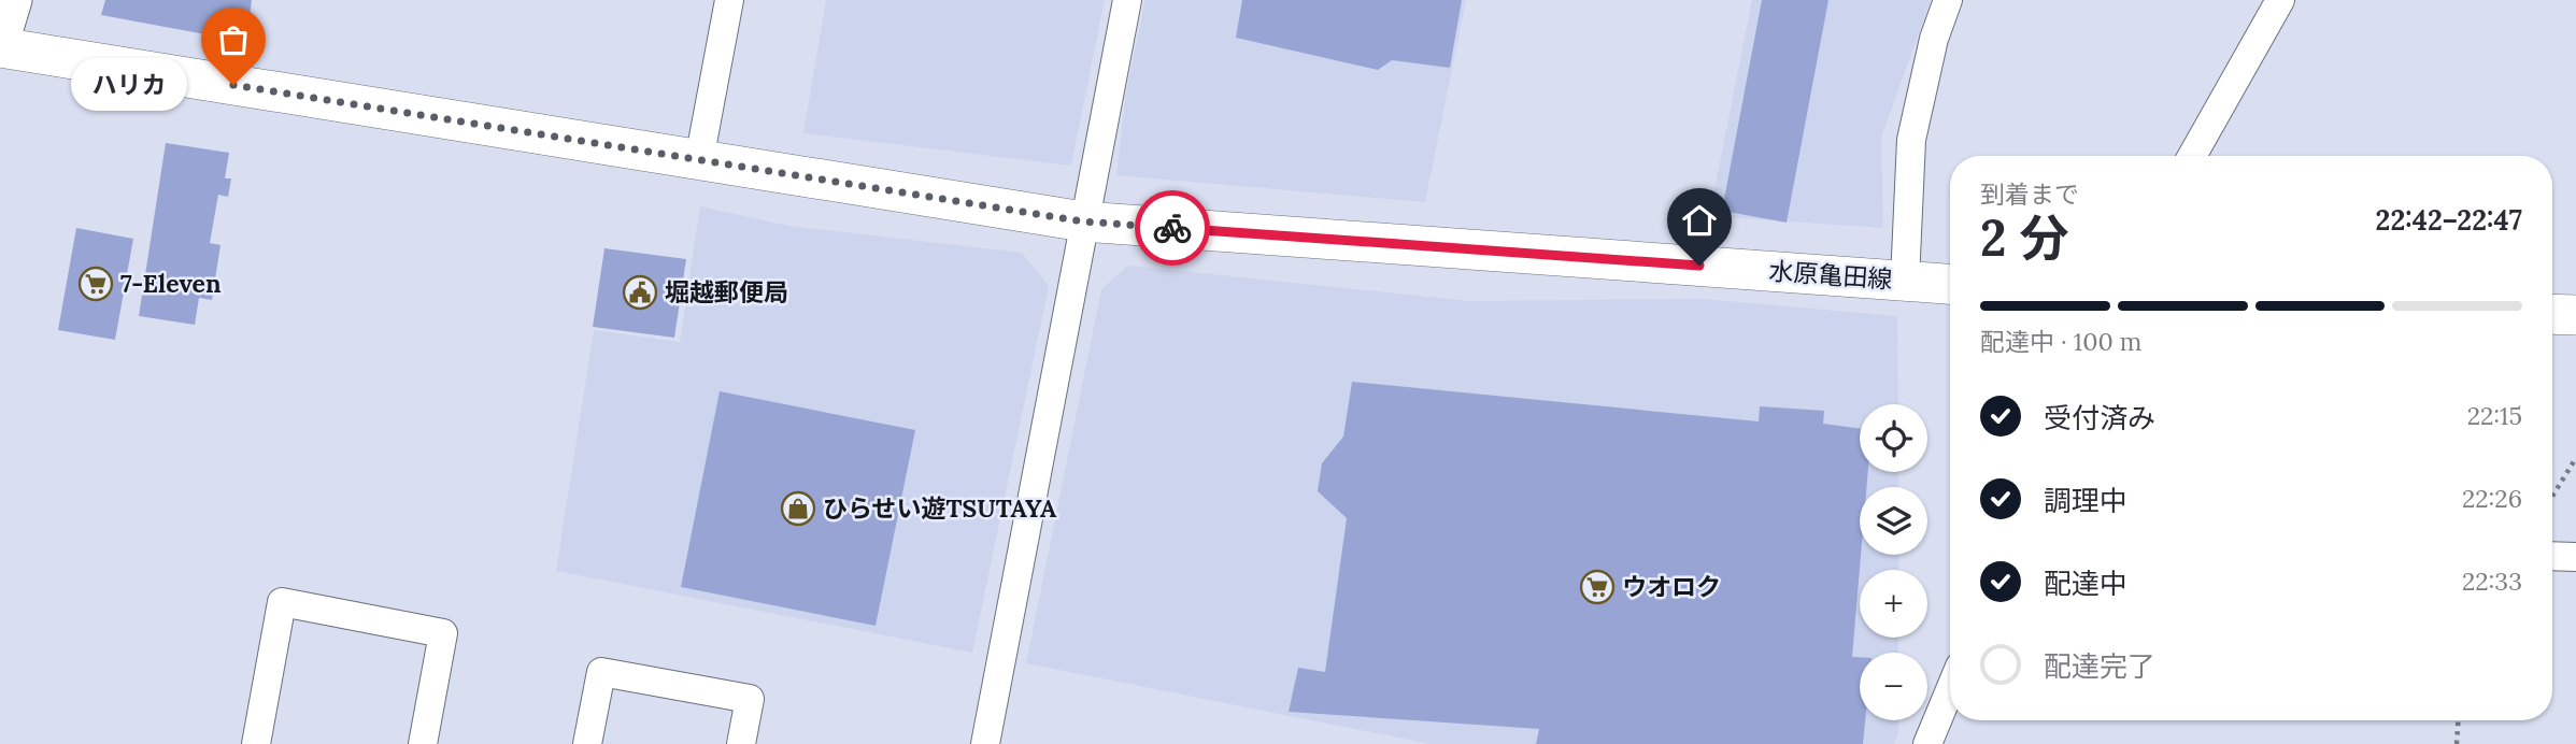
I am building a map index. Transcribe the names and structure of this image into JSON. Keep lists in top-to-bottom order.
{
  "streets": {
    "main road": ["水原亀田線"]
  },
  "places": {
    "other": ["ハリカ"],
    "supermarket": ["7-Eleven", "ウオロク"],
    "public building": ["堀越郵便局"],
    "shop": ["ひらせい遊TSUTAYA"]
  },
  "page": {
    "bubble": "ハリカ",
    "heading": ["2 分", "到着まで", "22:42–22:47"],
    "bar": "配達中 · 100 m",
    "list": [
      ["受付済み", "22:15"],
      ["調理中", "22:26"],
      ["配達中", "22:33"],
      "配達完了"
    ],
    "map_buttons": ["+", "−"]
  }
}
